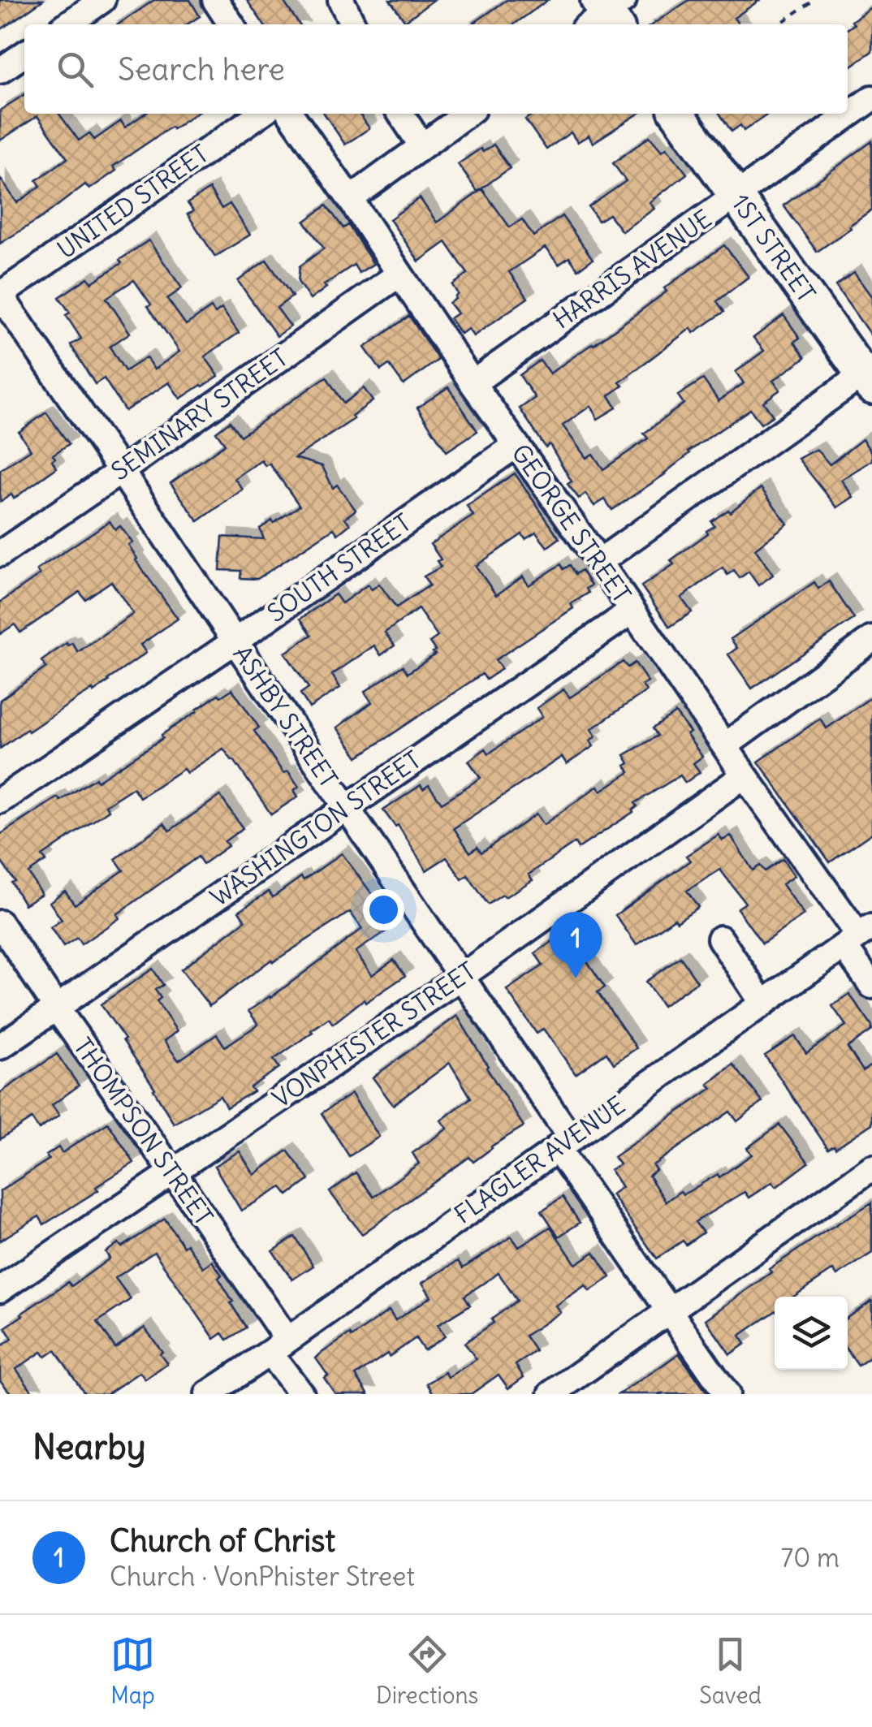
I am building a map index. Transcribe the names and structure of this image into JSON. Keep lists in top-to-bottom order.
{
  "streets": {
    "main road": ["1ST STREET"],
    "street": [
      "UNITED STREET",
      "HARRIS AVENUE",
      "SEMINARY STREET",
      "GEORGE STREET",
      "SOUTH STREET",
      "ASHBY STREET",
      "WASHINGTON STREET",
      "VONPHISTER STREET",
      "THOMPSON STREET",
      "FLAGLER AVENUE"
    ]
  },
  "crossings": [
    ["UNITED STREET", "ASHBY STREET"],
    ["1ST STREET", "HARRIS AVENUE"],
    ["HARRIS AVENUE", "GEORGE STREET"],
    ["SEMINARY STREET", "GEORGE STREET"],
    ["SEMINARY STREET", "ASHBY STREET"],
    ["GEORGE STREET", "SOUTH STREET"],
    ["GEORGE STREET", "WASHINGTON STREET"],
    ["GEORGE STREET", "VONPHISTER STREET"],
    ["GEORGE STREET", "FLAGLER AVENUE"],
    ["SOUTH STREET", "ASHBY STREET"],
    ["ASHBY STREET", "WASHINGTON STREET"],
    ["ASHBY STREET", "VONPHISTER STREET"],
    ["ASHBY STREET", "FLAGLER AVENUE"],
    ["WASHINGTON STREET", "THOMPSON STREET"],
    ["VONPHISTER STREET", "THOMPSON STREET"],
    ["THOMPSON STREET", "FLAGLER AVENUE"]
  ],
  "page": {
    "search": "Search here",
    "pins": "1",
    "heading": "Nearby",
    "list": [
      {
        "mark": "1",
        "name": "Church of Christ",
        "note": "Church · VonPhister Street",
        "value": "70 m"
      }
    ],
    "nav": ["Map", "Directions", "Saved"]
  }
}
